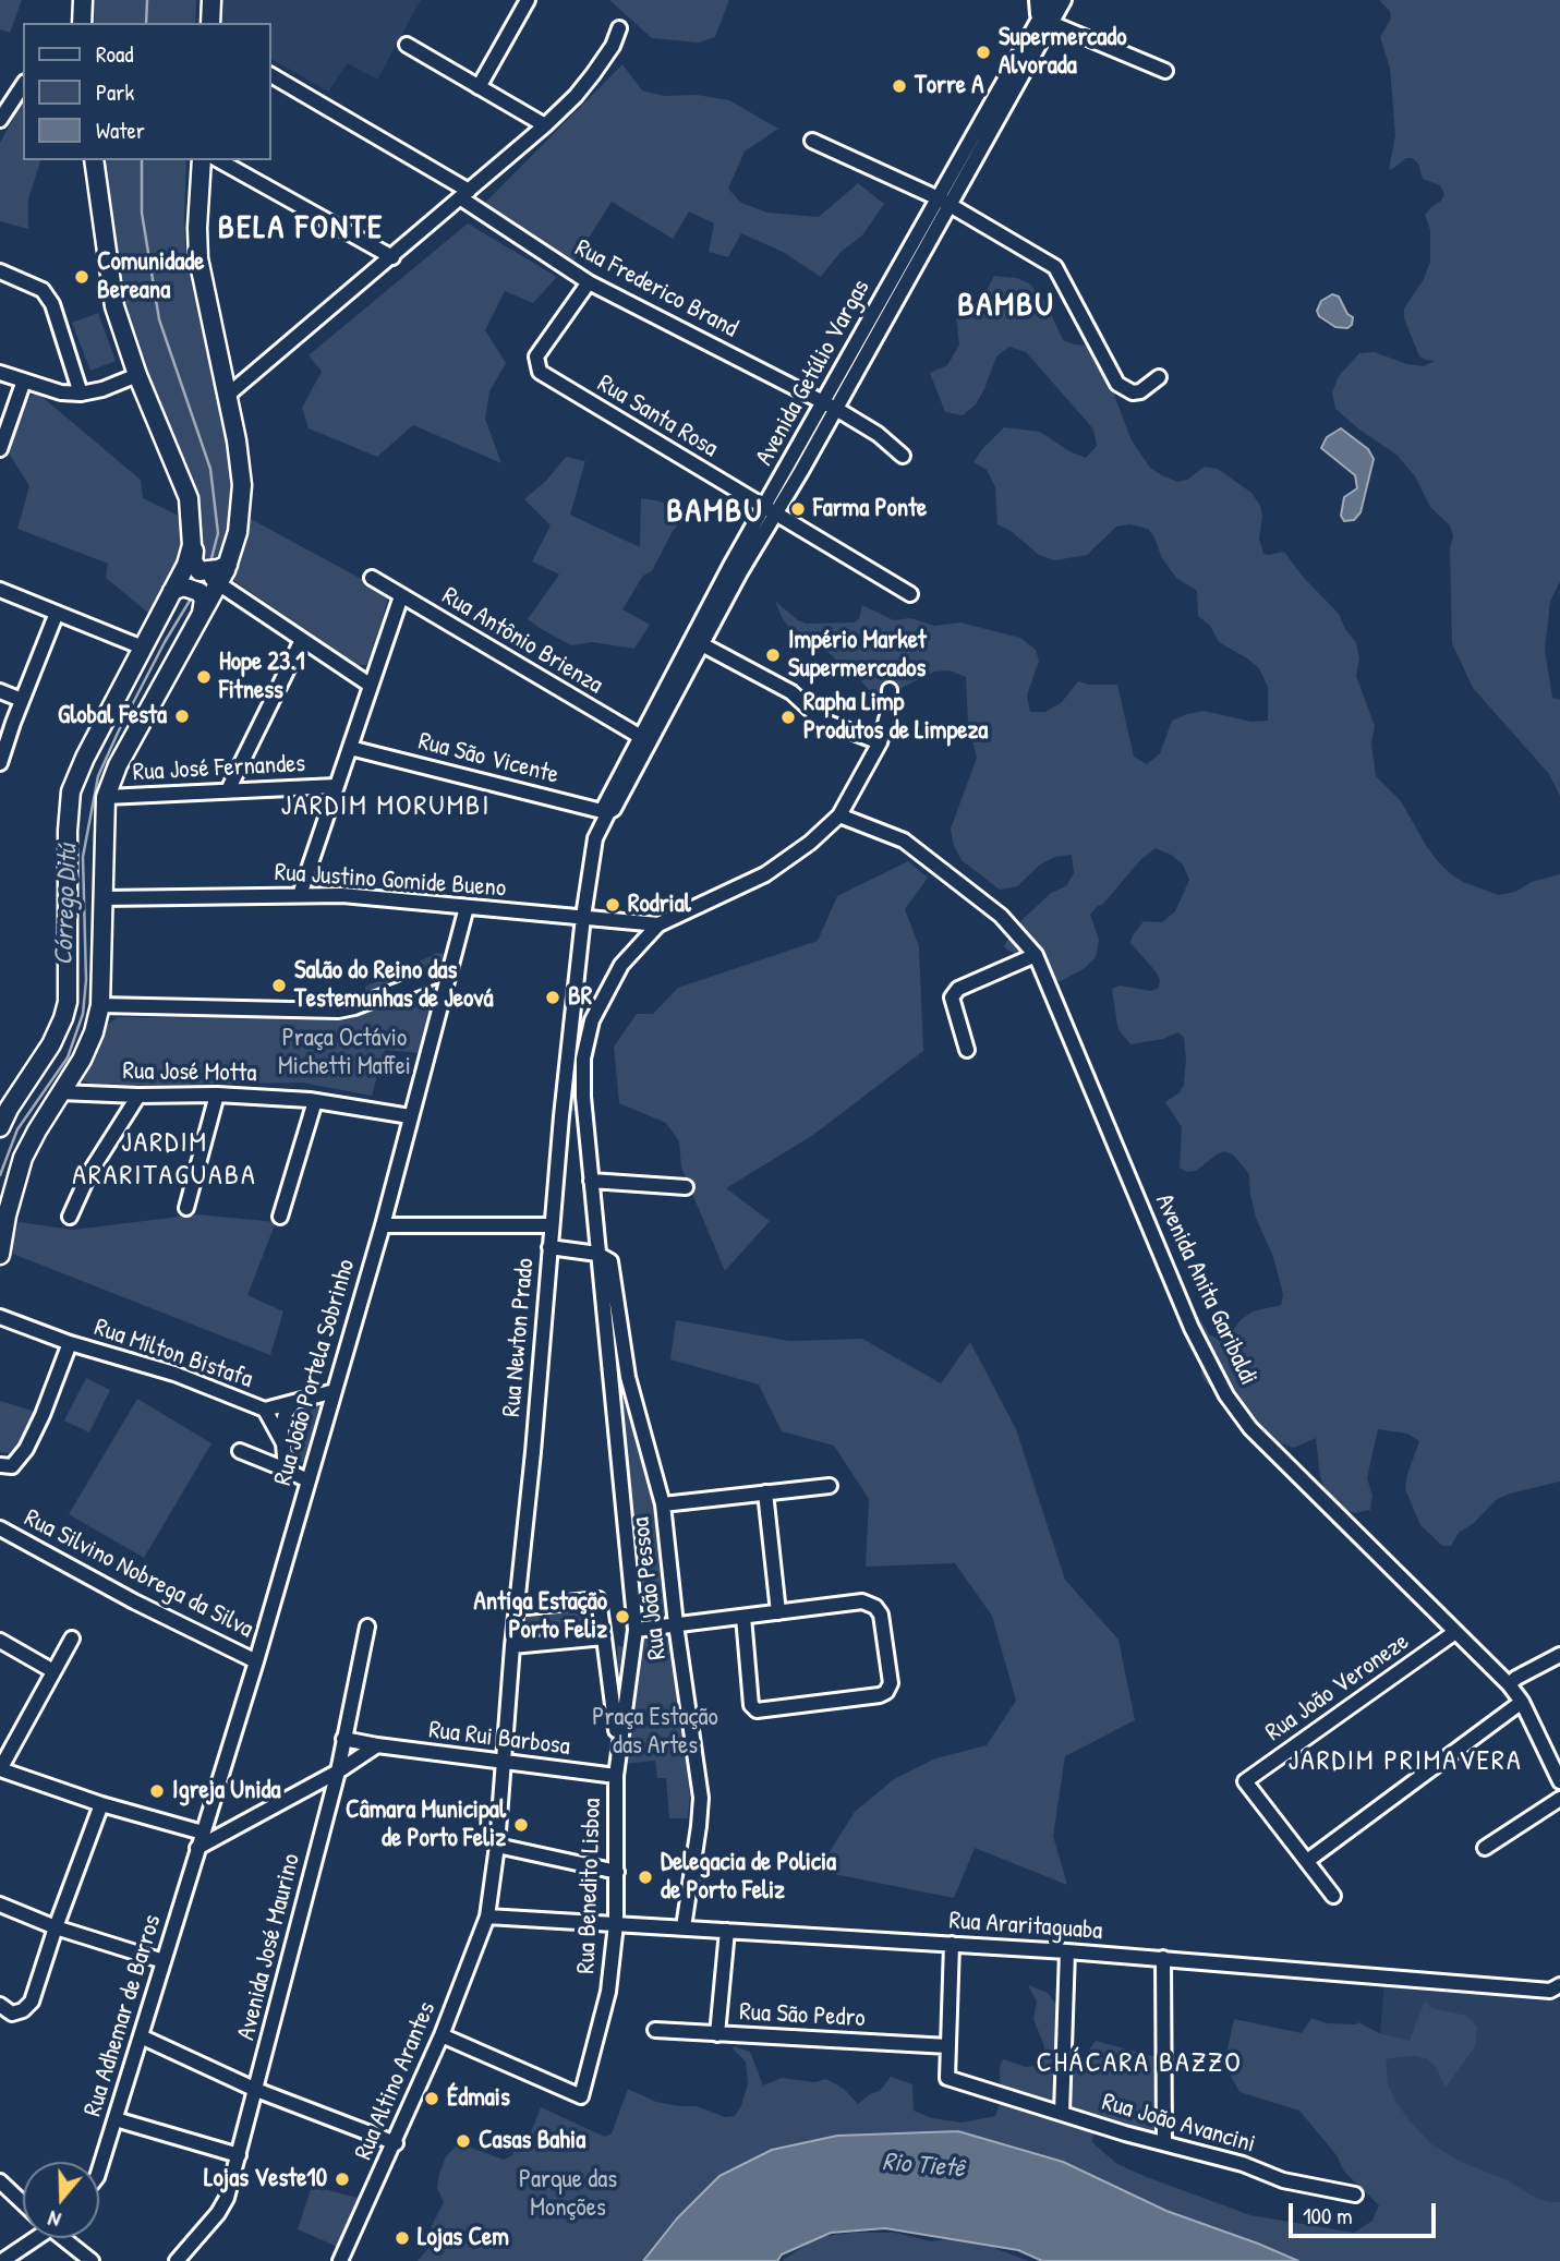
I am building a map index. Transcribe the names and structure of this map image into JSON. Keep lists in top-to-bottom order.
{
  "streets": {
    "street": [
      "Rua Frederico Brand",
      "Avenida Getúlio Vargas",
      "Rua Santa Rosa",
      "Rua Antônio Brienza",
      "Rua São Vicente",
      "Rua José Fernandes",
      "Rua Justino Gomide Bueno",
      "Rua José Motta",
      "Avenida Anita Garibaldi",
      "Rua Newton Prado",
      "Rua Milton Bistafa",
      "Rua João Portela Sobrinho",
      "Rua Silvino Nobrega da Silva",
      "Rua João Pessoa",
      "Rua João Veroneze",
      "Rua Rui Barbosa",
      "Rua Benedito Lisboa",
      "Rua Araritaguaba",
      "Avenida José Maurino",
      "Rua Adhemar de Barros",
      "Rua São Pedro",
      "Rua Altino Arantes",
      "Rua João Avancini"
    ]
  },
  "crossings": [
    ["Rua Frederico Brand", "Avenida Getúlio Vargas"],
    ["Rua Frederico Brand", "Rua Santa Rosa"],
    ["Avenida Getúlio Vargas", "Rua Santa Rosa"],
    ["Avenida Getúlio Vargas", "Rua Antônio Brienza"],
    ["Avenida Getúlio Vargas", "Rua São Vicente"],
    ["Avenida Getúlio Vargas", "Rua Justino Gomide Bueno"],
    ["Avenida Getúlio Vargas", "Rua Newton Prado"],
    ["Rua Justino Gomide Bueno", "Rua Newton Prado"],
    ["Rua Justino Gomide Bueno", "Rua João Portela Sobrinho"],
    ["Rua José Motta", "Rua João Portela Sobrinho"],
    ["Avenida Anita Garibaldi", "Rua João Veroneze"],
    ["Rua Newton Prado", "Rua Rui Barbosa"],
    ["Rua Newton Prado", "Rua Altino Arantes"],
    ["Rua Milton Bistafa", "Rua João Portela Sobrinho"],
    ["Rua João Portela Sobrinho", "Rua Silvino Nobrega da Silva"],
    ["Rua João Portela Sobrinho", "Rua Adhemar de Barros"],
    ["Rua João Pessoa", "Rua Benedito Lisboa"],
    ["Rua João Pessoa", "Rua Araritaguaba"],
    ["Rua Rui Barbosa", "Rua Benedito Lisboa"],
    ["Rua Rui Barbosa", "Avenida José Maurino"],
    ["Rua Benedito Lisboa", "Rua Araritaguaba"],
    ["Rua Benedito Lisboa", "Rua Altino Arantes"],
    ["Rua Araritaguaba", "Rua Altino Arantes"],
    ["Rua São Pedro", "Rua João Avancini"]
  ],
  "districts": [
    "BELA FONTE",
    "BAMBU",
    "BAMBU",
    "JARDIM MORUMBI",
    "JARDIM ARARITAGUABA",
    "JARDIM PRIMAVERA",
    "CHÁCARA BAZZO"
  ],
  "water": ["Córrego Ditú", "Rio Tietê"],
  "parks": ["Praça Octávio Michetti Maffei", "Praça Estação das Artes", "Parque das Monções"],
  "places": [
    "Supermercado Alvorada",
    "Torre A",
    "Comunidade Bereana",
    "Farma Ponte",
    "Império Market Supermercados",
    "Hope 23.1 Fitness",
    "Global Festa",
    "Rapha Limp Produtos de Limpeza",
    "Rodrial",
    "Salão do Reino das Testemunhas de Jeová",
    "BR",
    "Antiga Estação Porto Feliz",
    "Igreja Unida",
    "Câmara Municipal de Porto Feliz",
    "Delegacia de Policia de Porto Feliz",
    "Édmais",
    "Casas Bahia",
    "Lojas Veste10",
    "Lojas Cem"
  ],
  "legend": ["Road", "Park", "Water"],
  "scale_bar": "100 m",
  "north": "bottom"
}
